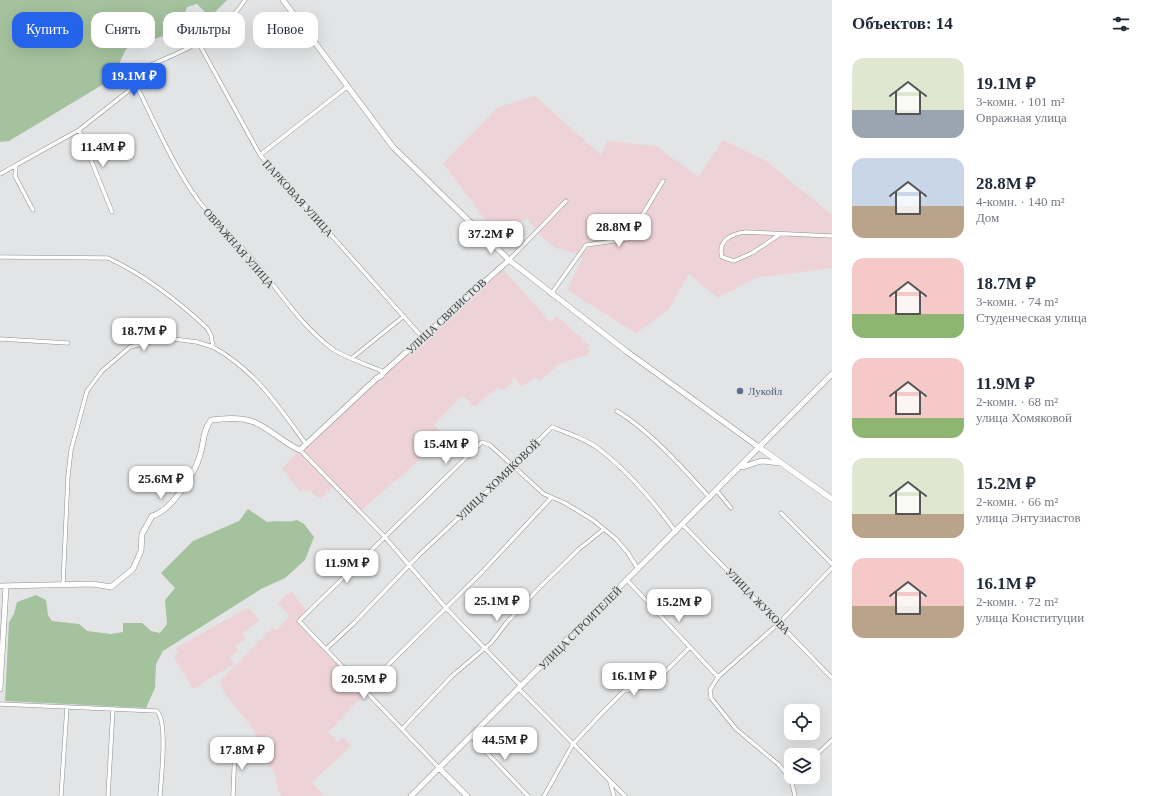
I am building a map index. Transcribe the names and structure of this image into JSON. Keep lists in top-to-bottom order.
{
  "streets": {
    "main road": ["УЛИЦА СВЯЗИСТОВ", "УЛИЦА СТРОИТЕЛЕЙ"],
    "street": [
      "ПАРКОВАЯ УЛИЦА",
      "ОВРАЖНАЯ УЛИЦА",
      "УЛИЦА ХОМЯКОВОЙ",
      "УЛИЦА ЖУКОВА"
    ]
  },
  "crossings": [
    ["ПАРКОВАЯ УЛИЦА", "УЛИЦА СВЯЗИСТОВ"],
    ["ОВРАЖНАЯ УЛИЦА", "УЛИЦА СВЯЗИСТОВ"],
    ["УЛИЦА ХОМЯКОВОЙ", "УЛИЦА СТРОИТЕЛЕЙ"],
    ["УЛИЦА ЖУКОВА", "УЛИЦА СТРОИТЕЛЕЙ"]
  ],
  "places": ["Лукойл"],
  "page": {
    "heading": "Объектов: 14",
    "chip": [
      "Купить",
      "Снять",
      "Фильтры",
      "Новое"
    ],
    "list": [
      {
        "name": "19.1M ₽",
        "note": "3-комн. · 101 m² · Овражная улица"
      },
      {
        "name": "28.8M ₽",
        "note": "4-комн. · 140 m² · Дом"
      },
      {
        "name": "18.7M ₽",
        "note": "3-комн. · 74 m² · Студенческая улица"
      },
      {
        "name": "11.9M ₽",
        "note": "2-комн. · 68 m² · улица Хомяковой"
      },
      {
        "name": "15.2M ₽",
        "note": "2-комн. · 66 m² · улица Энтузиастов"
      },
      {
        "name": "16.1M ₽",
        "note": "2-комн. · 72 m² · улица Конституции"
      }
    ],
    "price": [
      "19.1M ₽",
      "11.4M ₽",
      "28.8M ₽",
      "37.2M ₽",
      "18.7M ₽",
      "15.4M ₽",
      "25.6M ₽",
      "11.9M ₽",
      "25.1M ₽",
      "15.2M ₽",
      "16.1M ₽",
      "20.5M ₽",
      "44.5M ₽",
      "17.8M ₽"
    ]
  }
}
